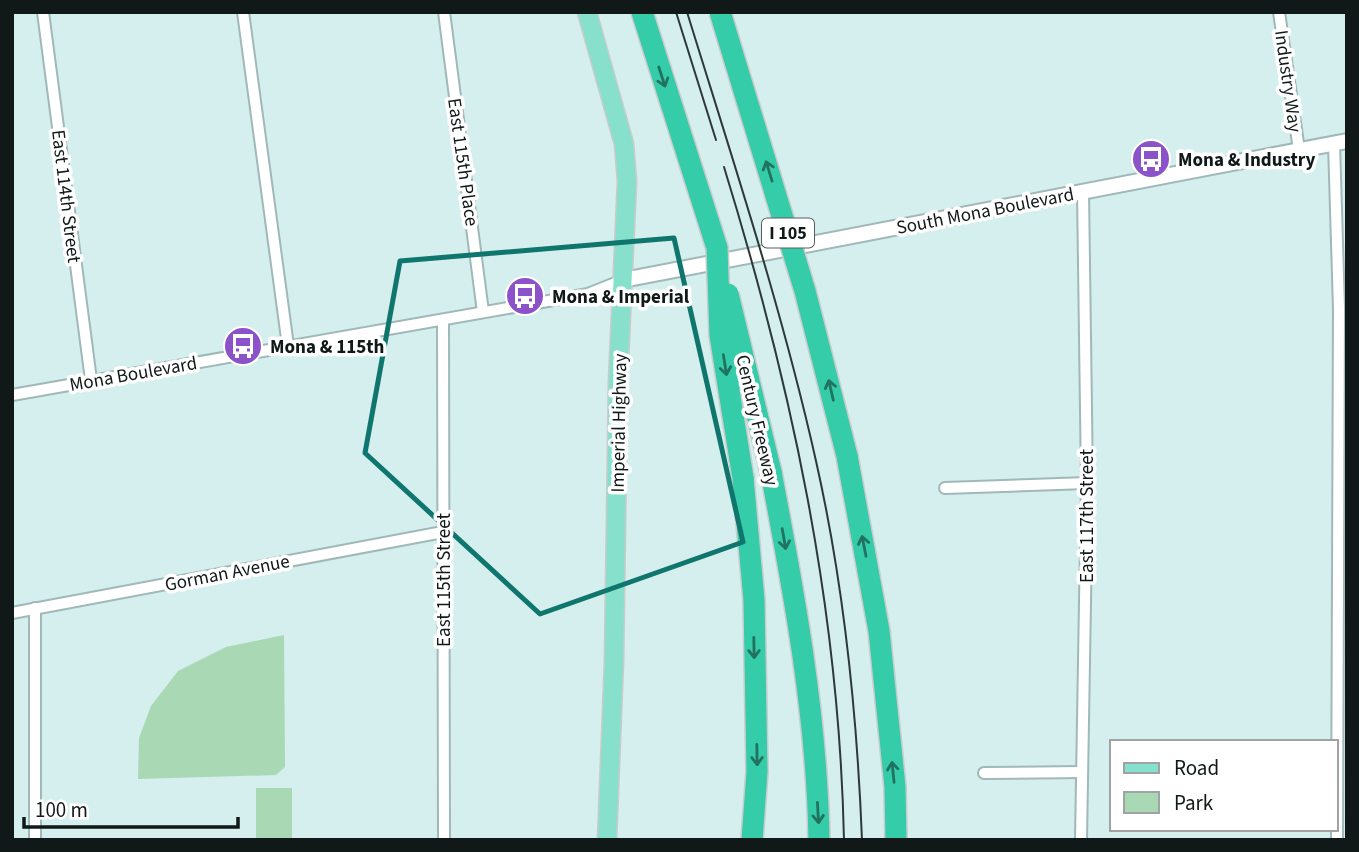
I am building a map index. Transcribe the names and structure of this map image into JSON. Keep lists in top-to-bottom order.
{
  "streets": {
    "highway": ["I 105", "Century Freeway"],
    "main road": ["Imperial Highway"],
    "street": [
      "Industry Way",
      "East 115th Place",
      "East 114th Street",
      "South Mona Boulevard",
      "Mona Boulevard",
      "East 117th Street",
      "Gorman Avenue",
      "East 115th Street"
    ]
  },
  "crossings": [
    ["Industry Way", "South Mona Boulevard"],
    ["East 115th Place", "Mona Boulevard"],
    ["East 114th Street", "Mona Boulevard"],
    ["South Mona Boulevard", "Mona Boulevard"],
    ["South Mona Boulevard", "Imperial Highway"],
    ["South Mona Boulevard", "East 117th Street"],
    ["Mona Boulevard", "Imperial Highway"],
    ["Mona Boulevard", "East 115th Street"],
    ["Gorman Avenue", "East 115th Street"]
  ],
  "places": {
    "bus stop": ["Mona & Industry", "Mona & Imperial", "Mona & 115th"]
  },
  "legend": ["Road", "Park"],
  "scale_bar": "100 m"
}
